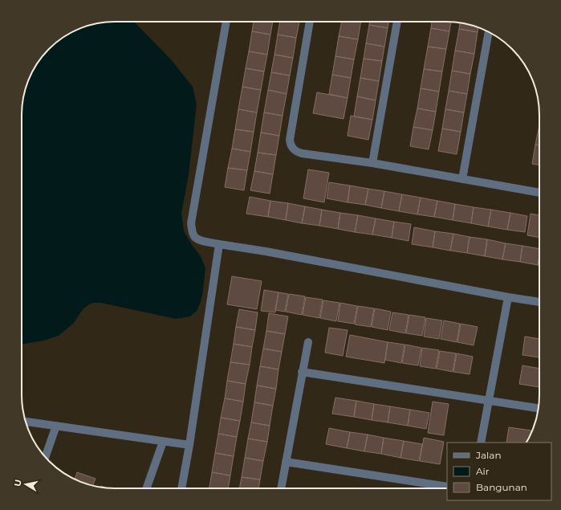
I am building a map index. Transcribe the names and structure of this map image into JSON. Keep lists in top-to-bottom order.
{
  "legend": ["Jalan", "Air", "Bangunan"],
  "north": "left"
}
